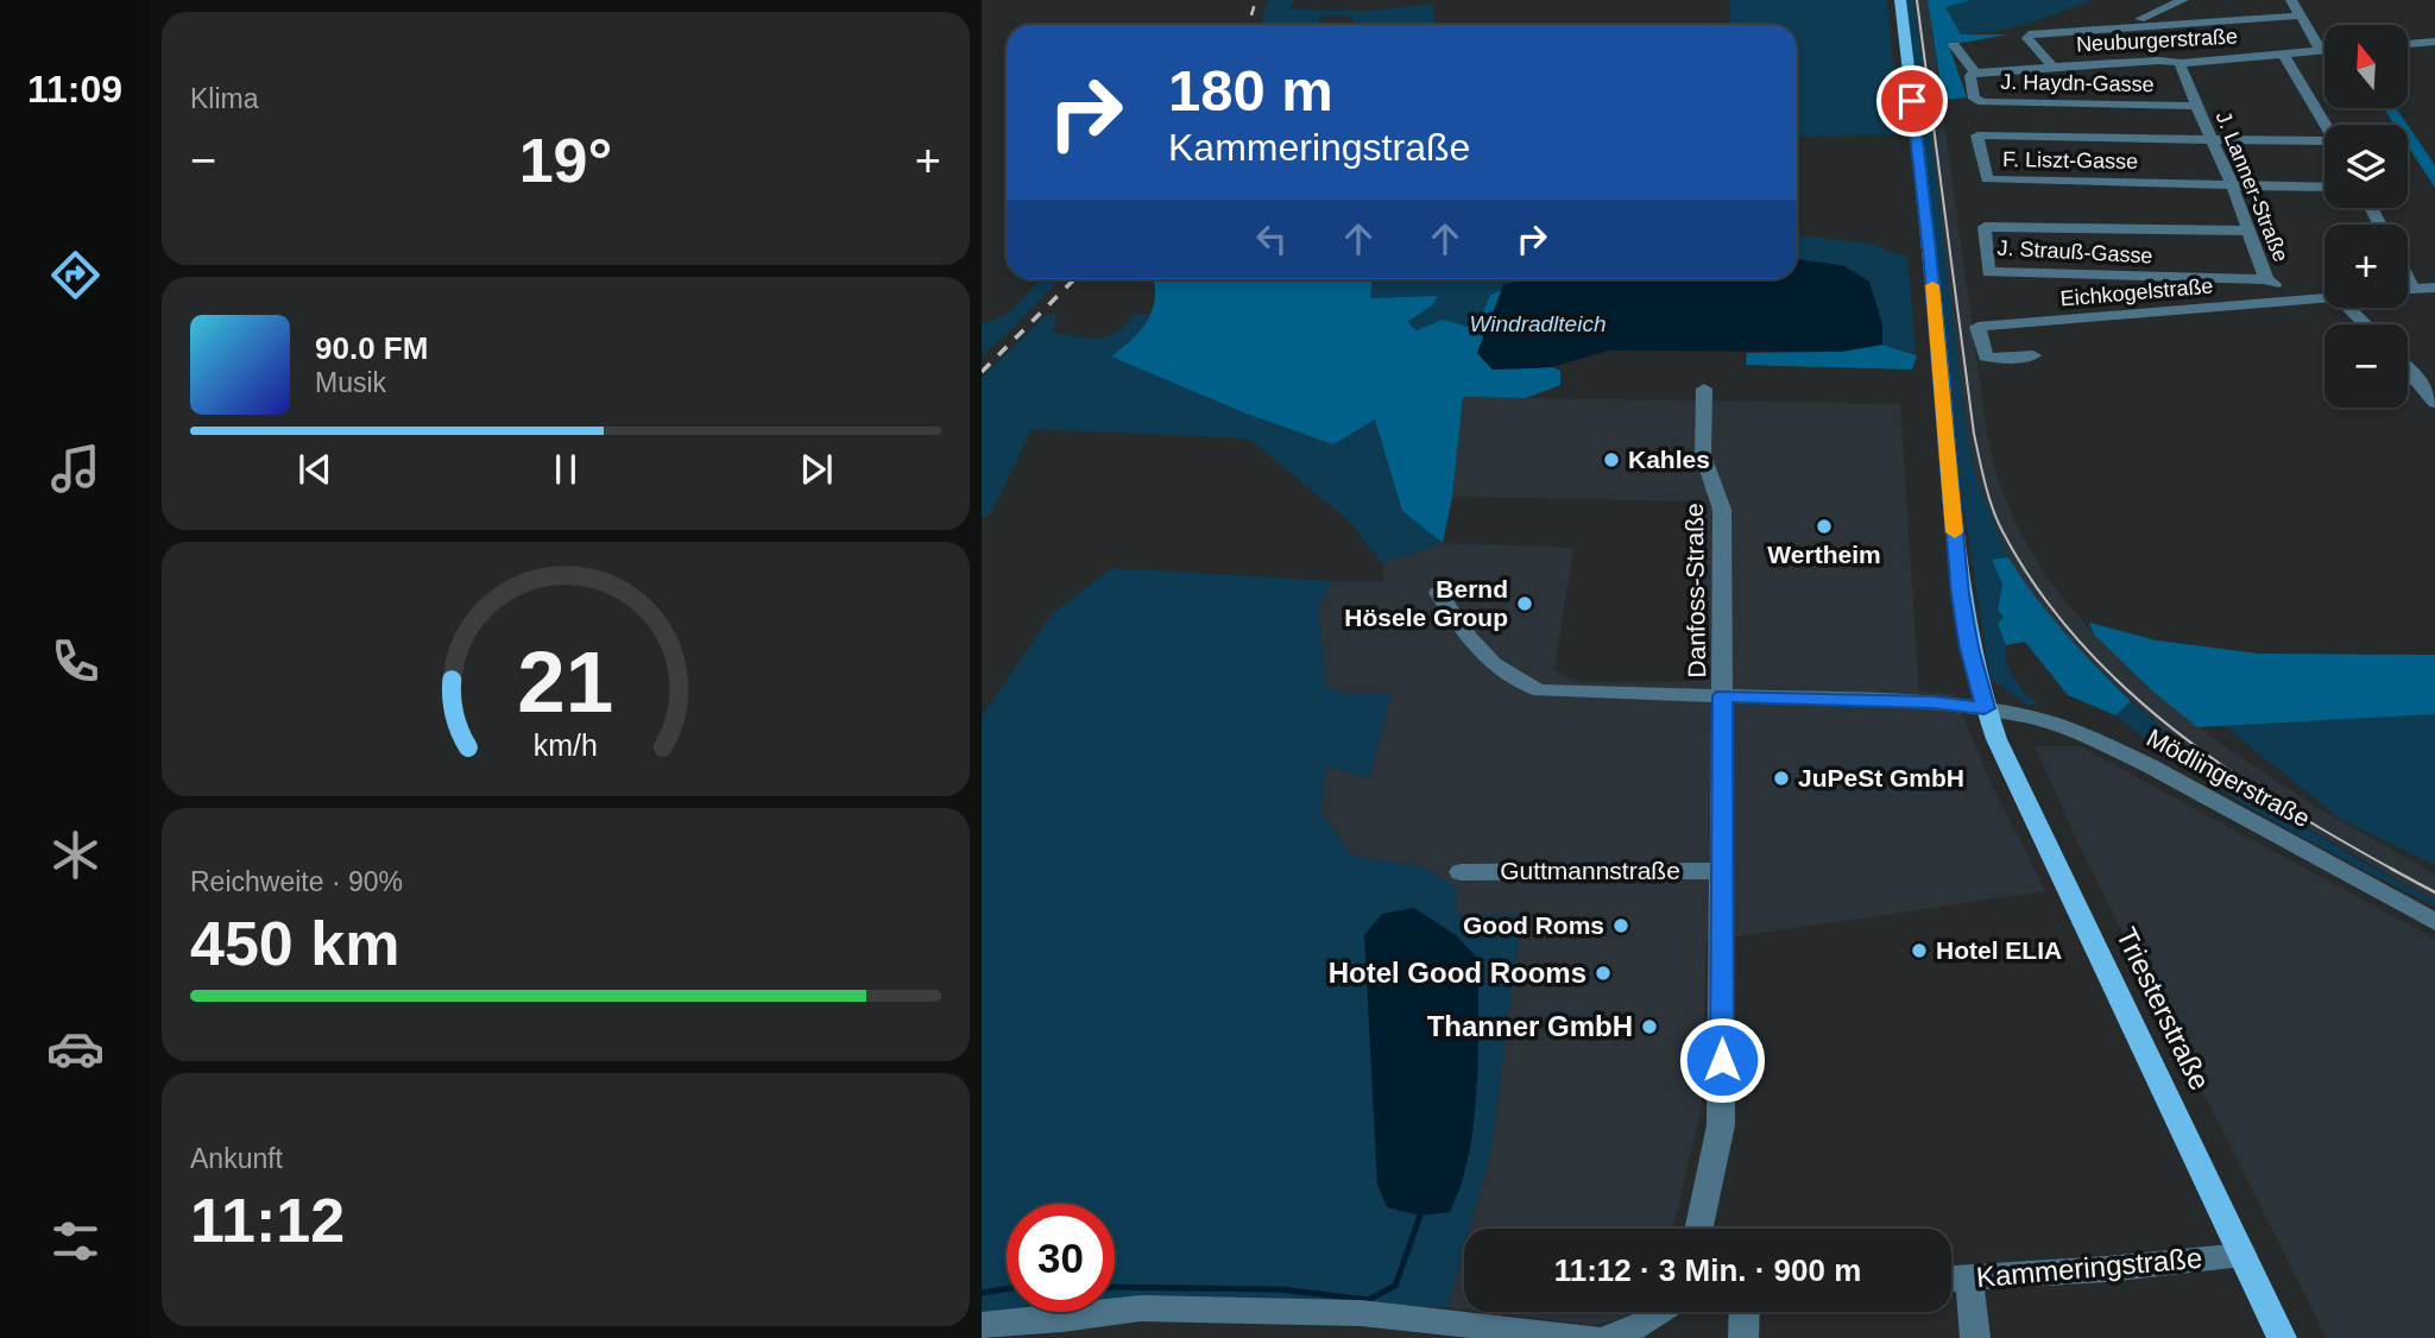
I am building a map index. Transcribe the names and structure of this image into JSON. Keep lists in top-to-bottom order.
{
  "streets": {
    "main road": ["Triesterstraße"],
    "street": [
      "Neuburgerstraße",
      "J. Haydn-Gasse",
      "F. Liszt-Gasse",
      "J. Lanner-Straße",
      "J. Strauß-Gasse",
      "Eichkogelstraße",
      "Danfoss-Straße",
      "Mödlingerstraße",
      "Guttmannstraße",
      "Kammeringstraße"
    ]
  },
  "crossings": [
    ["Neuburgerstraße", "J. Haydn-Gasse"],
    ["Neuburgerstraße", "J. Lanner-Straße"],
    ["J. Haydn-Gasse", "J. Lanner-Straße"],
    ["F. Liszt-Gasse", "J. Lanner-Straße"],
    ["J. Lanner-Straße", "J. Strauß-Gasse"],
    ["J. Lanner-Straße", "Eichkogelstraße"],
    ["Mödlingerstraße", "Triesterstraße"],
    ["Triesterstraße", "Kammeringstraße"]
  ],
  "water": ["Windradlteich"],
  "places": [
    "Kahles",
    "Wertheim",
    "Bernd Hösele Group",
    "JuPeSt GmbH",
    "Good Roms",
    "Hotel ELIA",
    "Hotel Good Rooms",
    "Thanner GmbH"
  ],
  "north": "top",
  "page": {
    "tabs": "11:09",
    "tile": [
      "Klima",
      ["Reichweite · 90%", "450 km"],
      ["Ankunft", "11:12"]
    ],
    "map_buttons": ["+", "−"],
    "turn": ["180 m", "Kammeringstraße"],
    "heat": ["−", "19°", "+"],
    "song": ["90.0 FM", "Musik"],
    "limit": "30",
    "trip": "11:12 · 3 Min. · 900 m",
    "gauge": ["21", "km/h"]
  }
}
